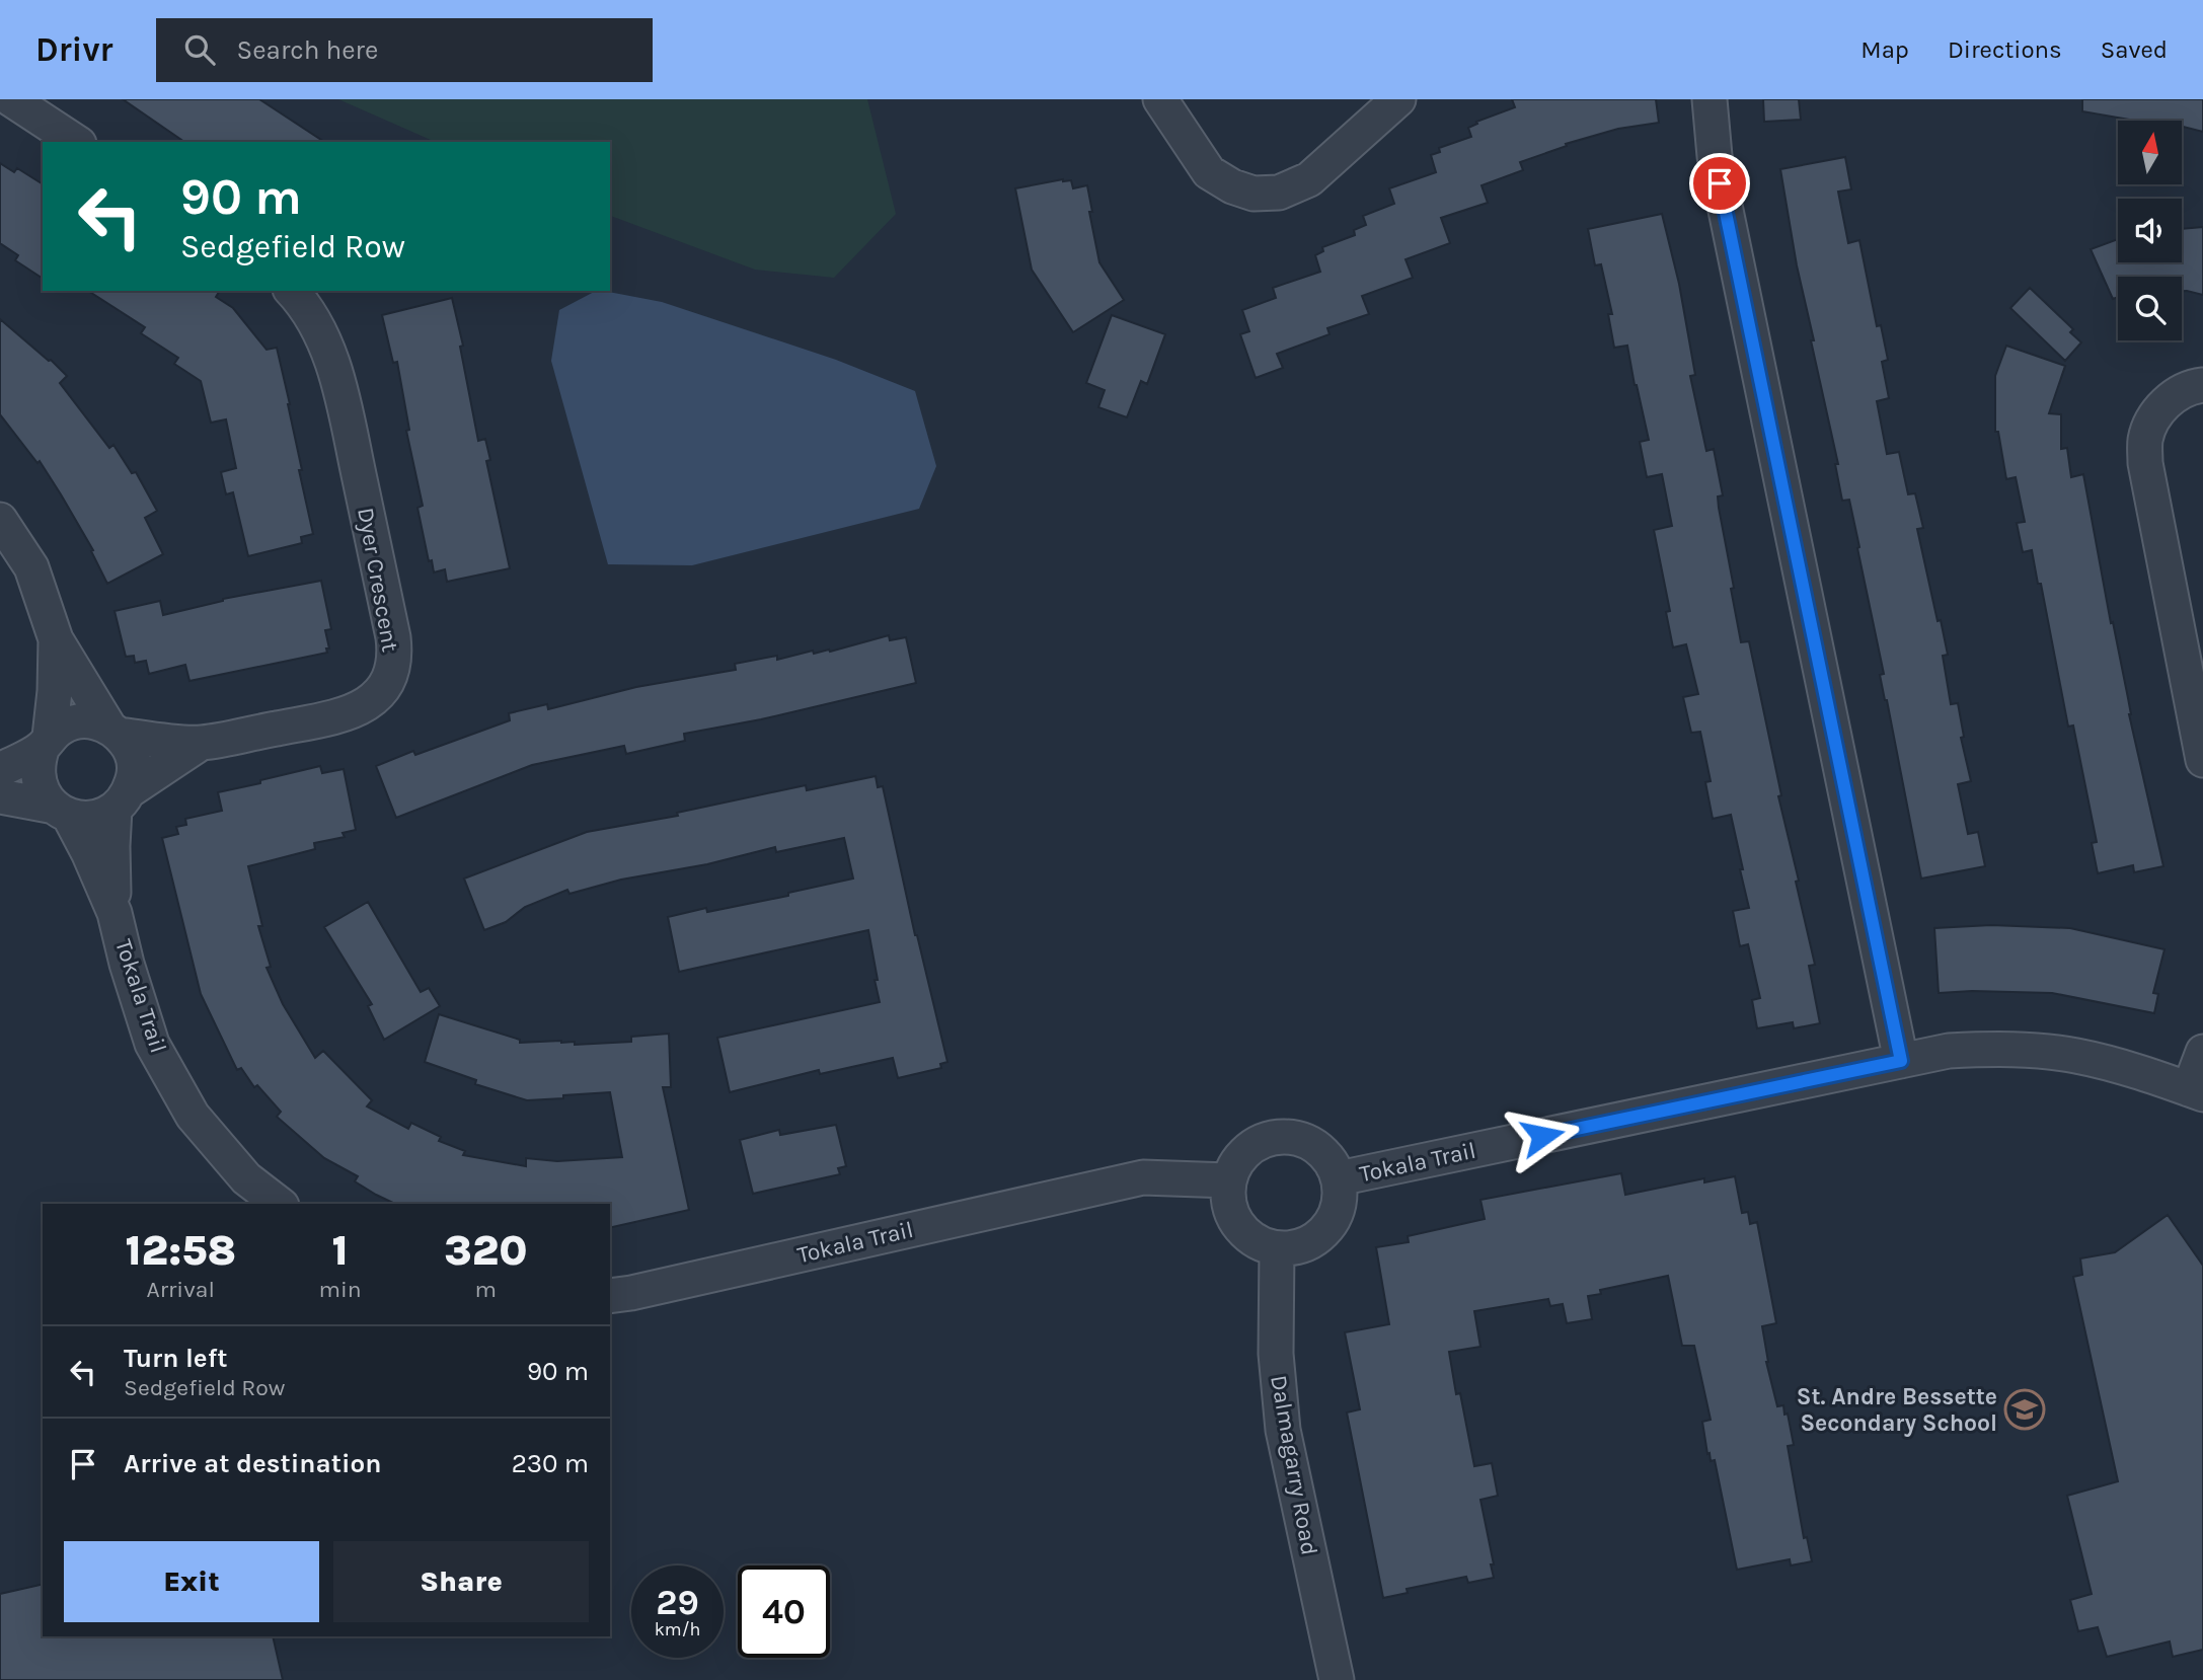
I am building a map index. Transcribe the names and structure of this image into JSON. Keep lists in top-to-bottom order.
{
  "streets": {
    "street": ["Dyer Crescent", "Tokala Trail", "Dalmagarry Road"]
  },
  "crossings": [
    ["Dyer Crescent", "Tokala Trail"],
    ["Tokala Trail", "Dalmagarry Road"]
  ],
  "places": {
    "school or university": ["St. Andre Bessette Secondary School"]
  },
  "north": "top",
  "page": {
    "header": "Drivr",
    "search": "Search here",
    "nav": ["Map", "Directions", "Saved"],
    "turn": ["90 m", "Sedgefield Row"],
    "eta": [
      "12:58",
      "Arrival",
      "1",
      "min",
      "320",
      "m"
    ],
    "list": [
      {
        "name": "Turn left",
        "note": "Sedgefield Row",
        "value": "90 m"
      },
      {
        "name": "Arrive at destination",
        "value": "230 m"
      }
    ],
    "buttons": ["Exit", "Share"],
    "speed": "29 km/h",
    "limit": "40"
  }
}
